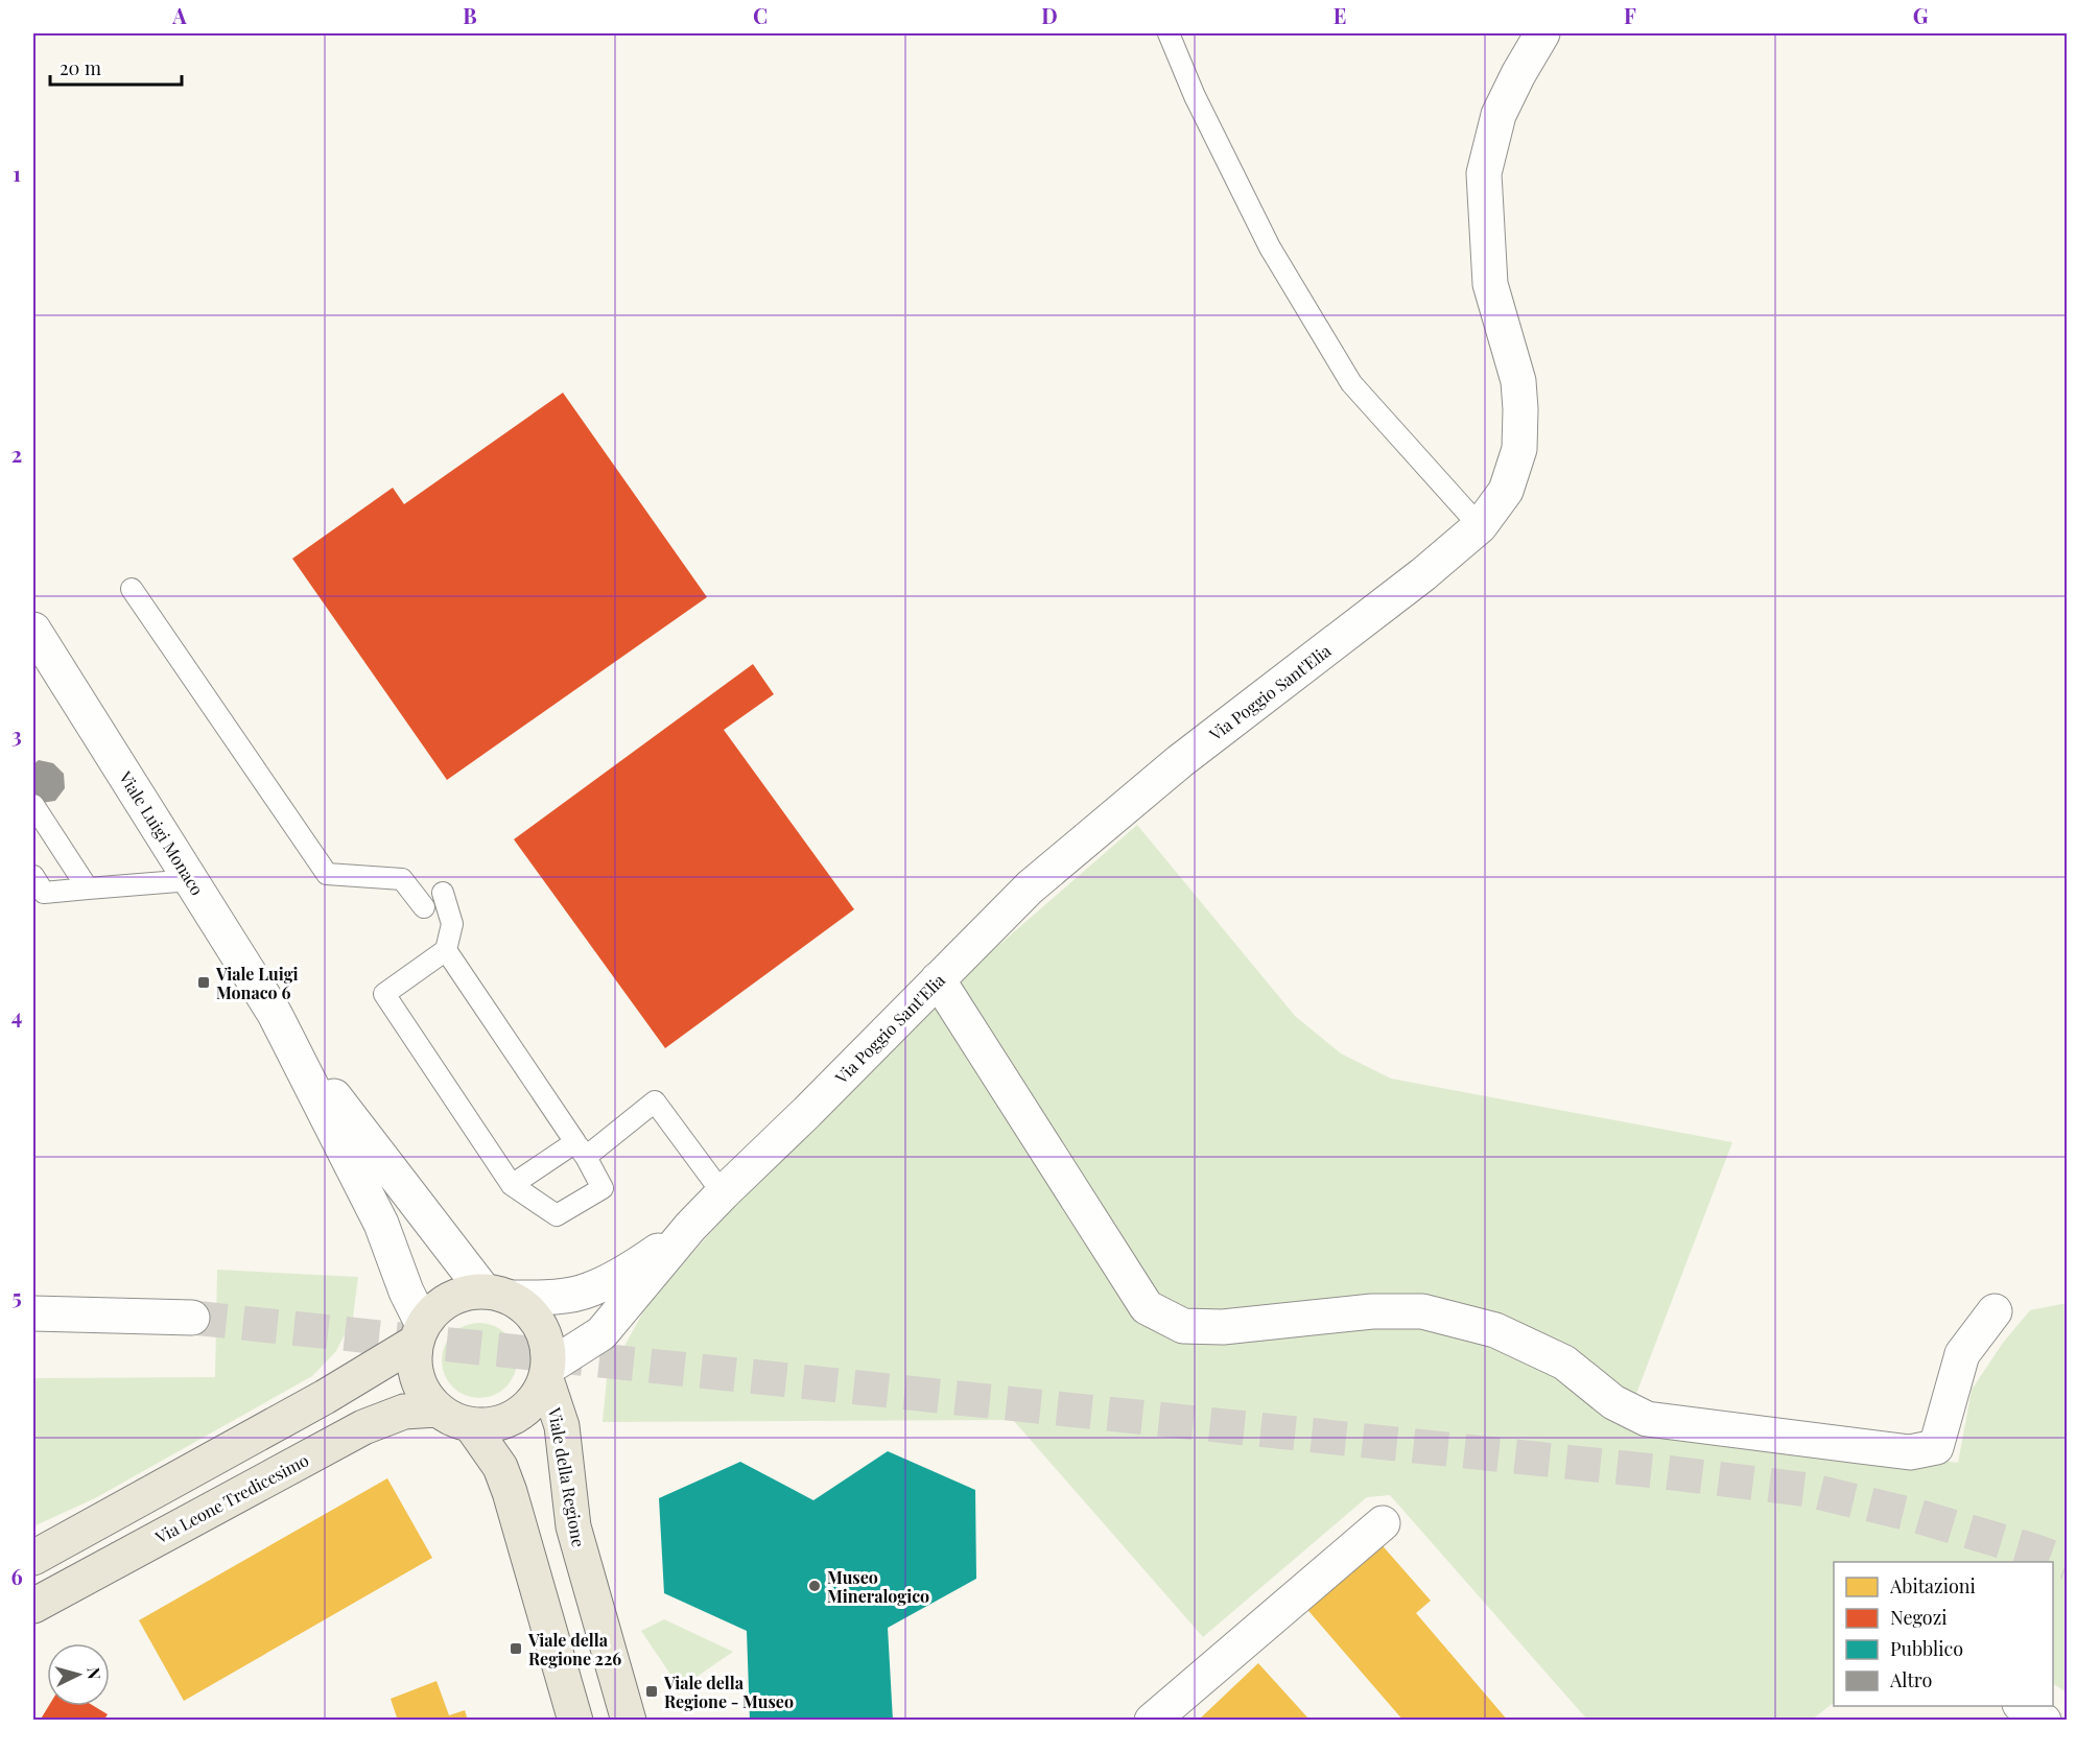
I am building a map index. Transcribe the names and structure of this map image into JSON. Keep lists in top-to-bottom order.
{
  "streets": {
    "main road": ["Viale della Regione", "Via Leone Tredicesimo"],
    "street": ["Via Poggio Sant'Elia", "Viale Luigi Monaco"]
  },
  "crossings": [
    ["Viale della Regione", "Via Leone Tredicesimo"]
  ],
  "places": {
    "transit": ["Viale Luigi Monaco 6", "Viale della Regione 226", "Viale della Regione - Museo"],
    "other": ["Museo Mineralogico"]
  },
  "legend": [
    "Abitazioni",
    "Negozi",
    "Pubblico",
    "Altro"
  ],
  "scale_bar": "20 m",
  "north": "right",
  "grid": {
    "columns": [
      "A",
      "B",
      "C",
      "D",
      "E",
      "F",
      "G"
    ],
    "rows": [
      "1",
      "2",
      "3",
      "4",
      "5",
      "6"
    ]
  }
}
